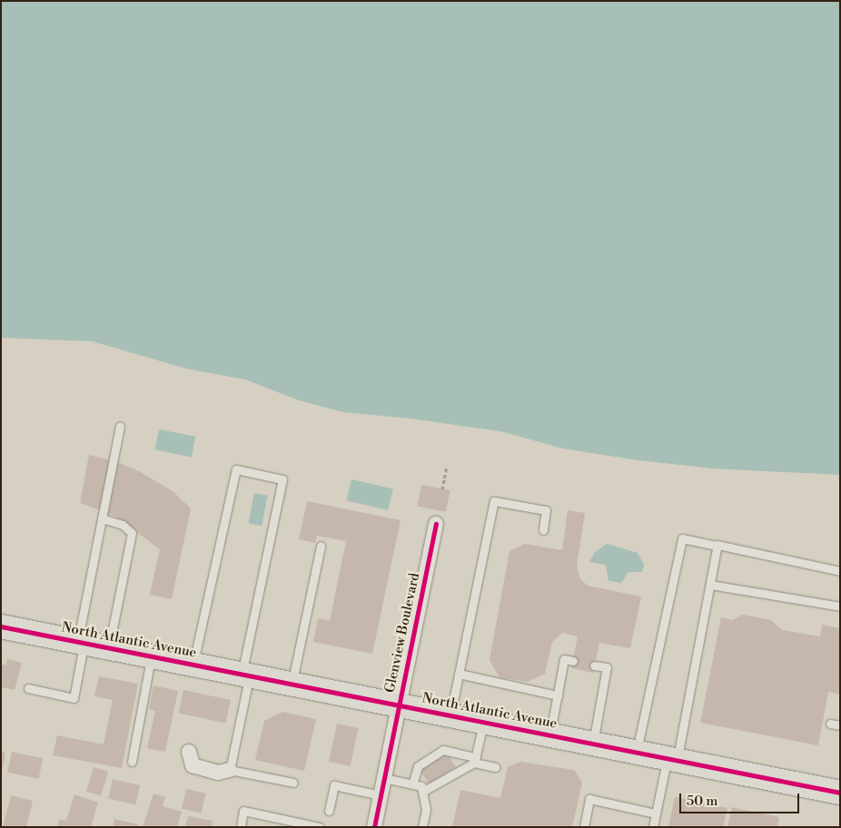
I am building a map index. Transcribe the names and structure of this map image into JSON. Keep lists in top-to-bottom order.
{
  "streets": {
    "main road": ["North Atlantic Avenue"],
    "street": ["Glenview Boulevard"]
  },
  "crossings": [
    ["Glenview Boulevard", "North Atlantic Avenue"]
  ],
  "scale_bar": "50 m"
}
